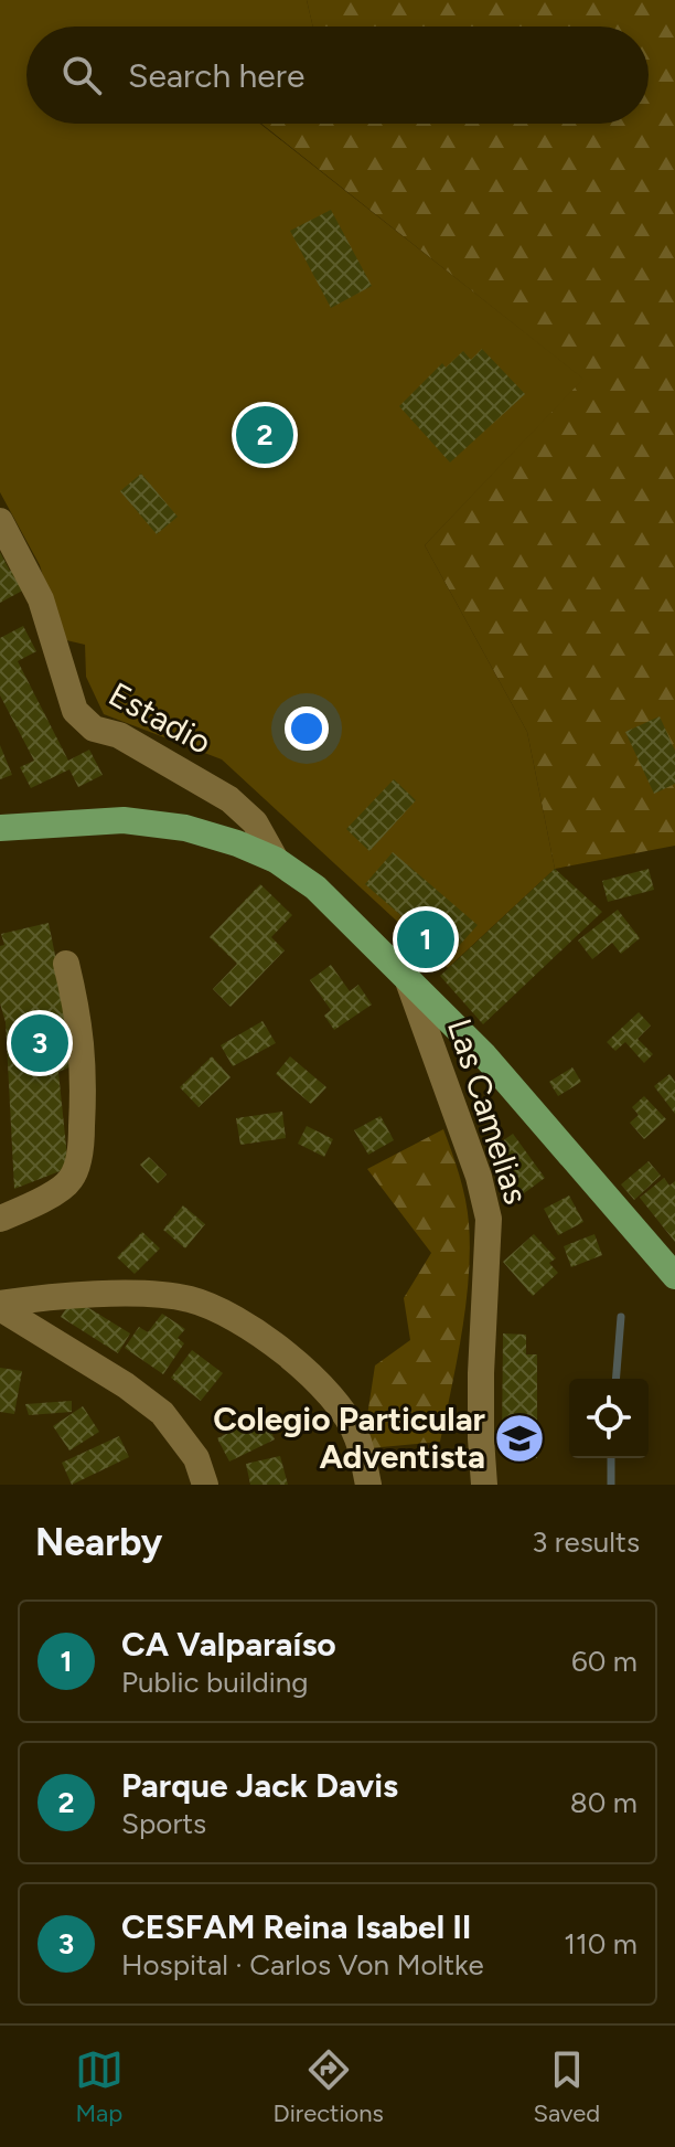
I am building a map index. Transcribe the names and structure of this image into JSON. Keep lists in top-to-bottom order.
{
  "streets": {
    "street": ["Estadio", "Las Camelias"]
  },
  "places": {
    "school or university": ["Colegio Particular Adventista"]
  },
  "page": {
    "search": "Search here",
    "pins": ["2", "1", "3"],
    "heading": ["Nearby", "3 results"],
    "list": [
      {
        "mark": "1",
        "name": "CA Valparaíso",
        "note": "Public building",
        "value": "60 m"
      },
      {
        "mark": "2",
        "name": "Parque Jack Davis",
        "note": "Sports",
        "value": "80 m"
      },
      {
        "mark": "3",
        "name": "CESFAM Reina Isabel II",
        "note": "Hospital · Carlos Von Moltke",
        "value": "110 m"
      }
    ],
    "nav": ["Map", "Directions", "Saved"]
  }
}
